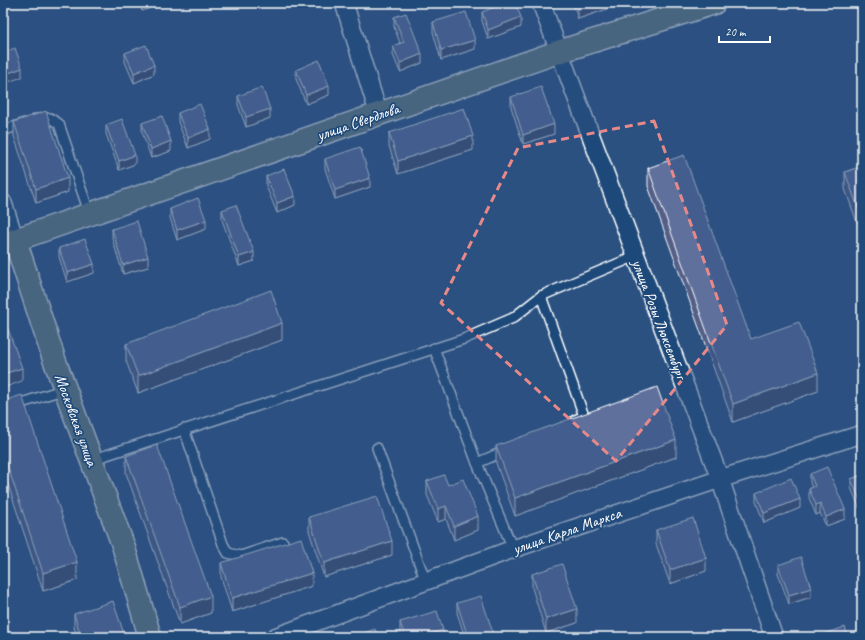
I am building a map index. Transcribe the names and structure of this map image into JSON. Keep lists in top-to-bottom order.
{
  "streets": {
    "main road": ["улица Свердлова", "Московская улица"],
    "street": ["улица Розы Люксембург", "улица Карла Маркса"]
  },
  "crossings": [
    ["улица Свердлова", "улица Розы Люксембург"],
    ["улица Свердлова", "Московская улица"],
    ["улица Розы Люксембург", "улица Карла Маркса"]
  ],
  "scale_bar": "20 m"
}
